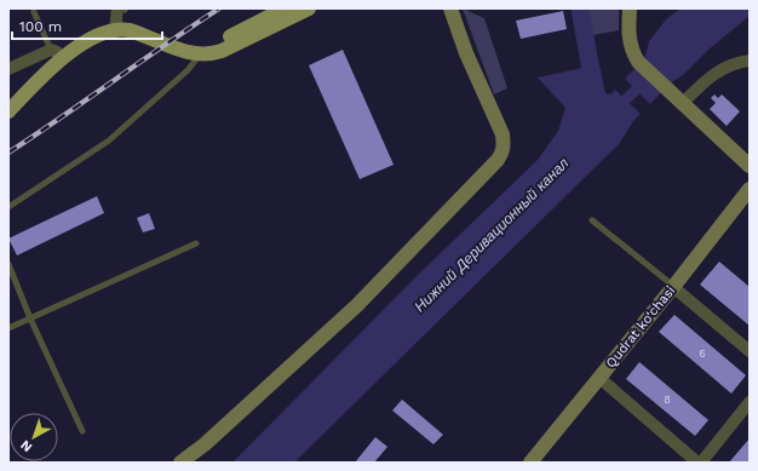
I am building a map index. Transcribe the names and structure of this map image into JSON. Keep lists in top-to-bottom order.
{
  "streets": {
    "street": ["Qudrat ko‘chasi"]
  },
  "water": ["Нижний Деривационный канал"],
  "house_numbers": ["6", "8"],
  "scale_bar": "100 m",
  "north": "bottom left"
}
